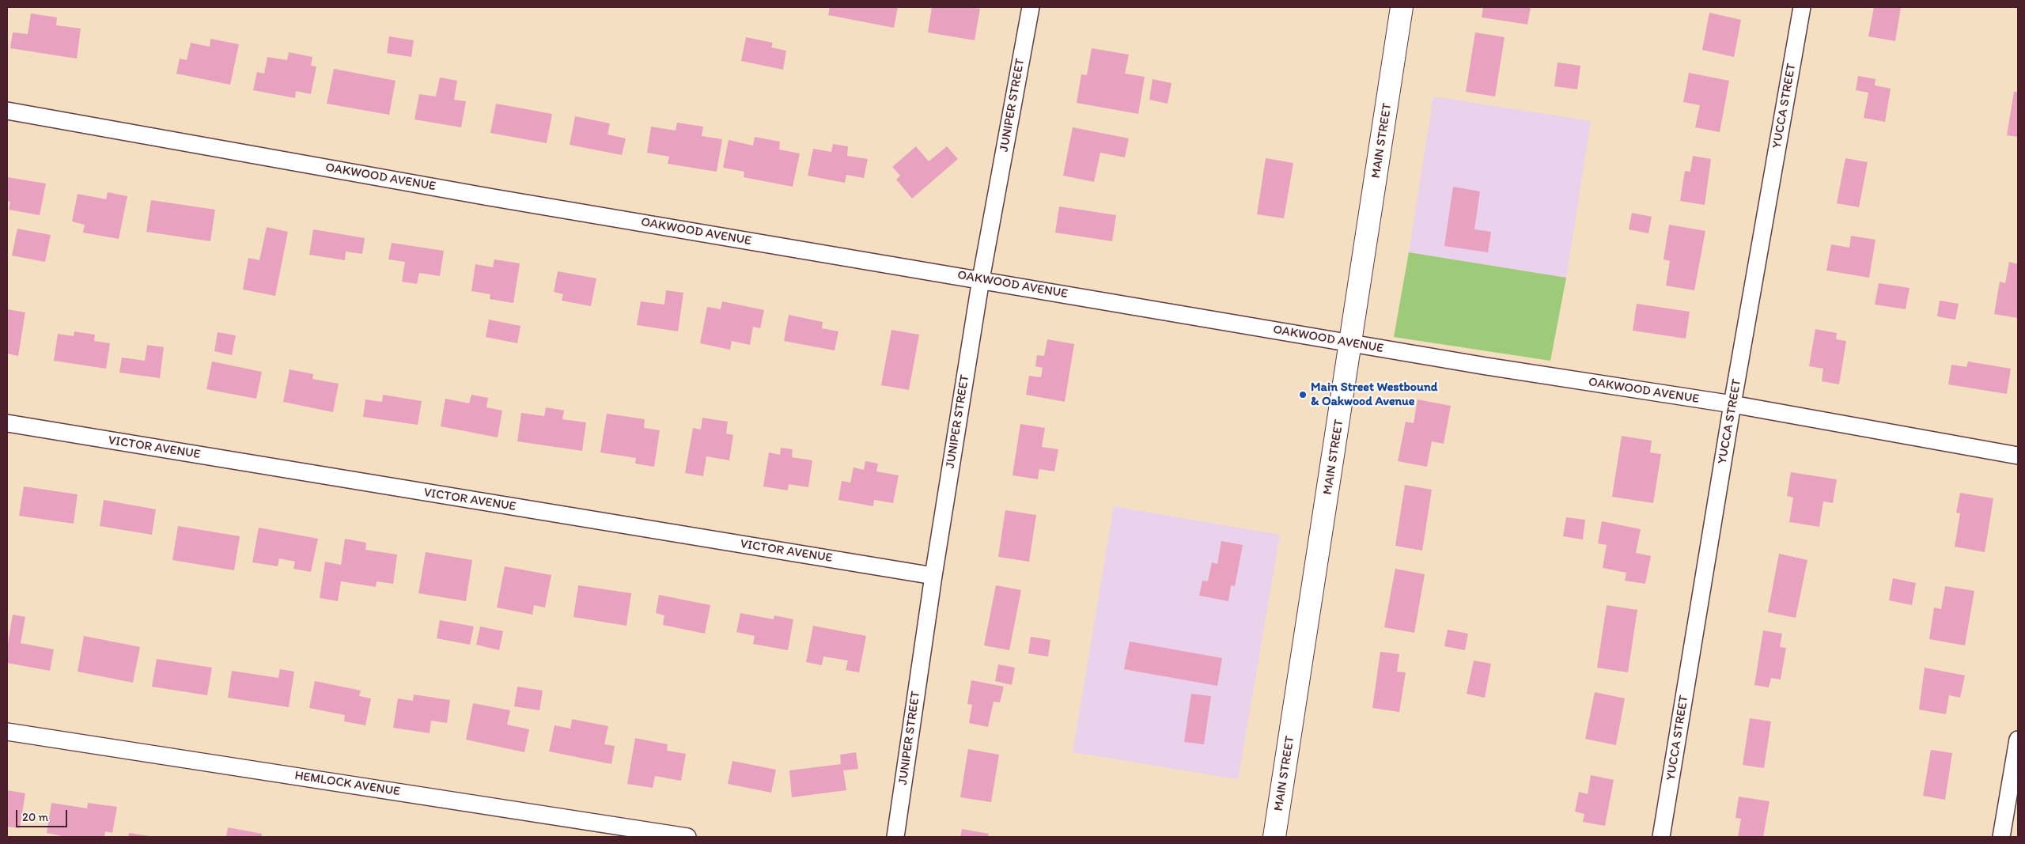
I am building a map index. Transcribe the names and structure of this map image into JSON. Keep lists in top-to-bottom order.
{
  "streets": {
    "main road": ["MAIN STREET"],
    "street": [
      "JUNIPER STREET",
      "YUCCA STREET",
      "OAKWOOD AVENUE",
      "VICTOR AVENUE",
      "HEMLOCK AVENUE"
    ]
  },
  "crossings": [
    ["JUNIPER STREET", "OAKWOOD AVENUE"],
    ["JUNIPER STREET", "VICTOR AVENUE"],
    ["YUCCA STREET", "OAKWOOD AVENUE"],
    ["MAIN STREET", "OAKWOOD AVENUE"]
  ],
  "places": ["Main Street Westbound & Oakwood Avenue"],
  "scale_bar": "20 m"
}
